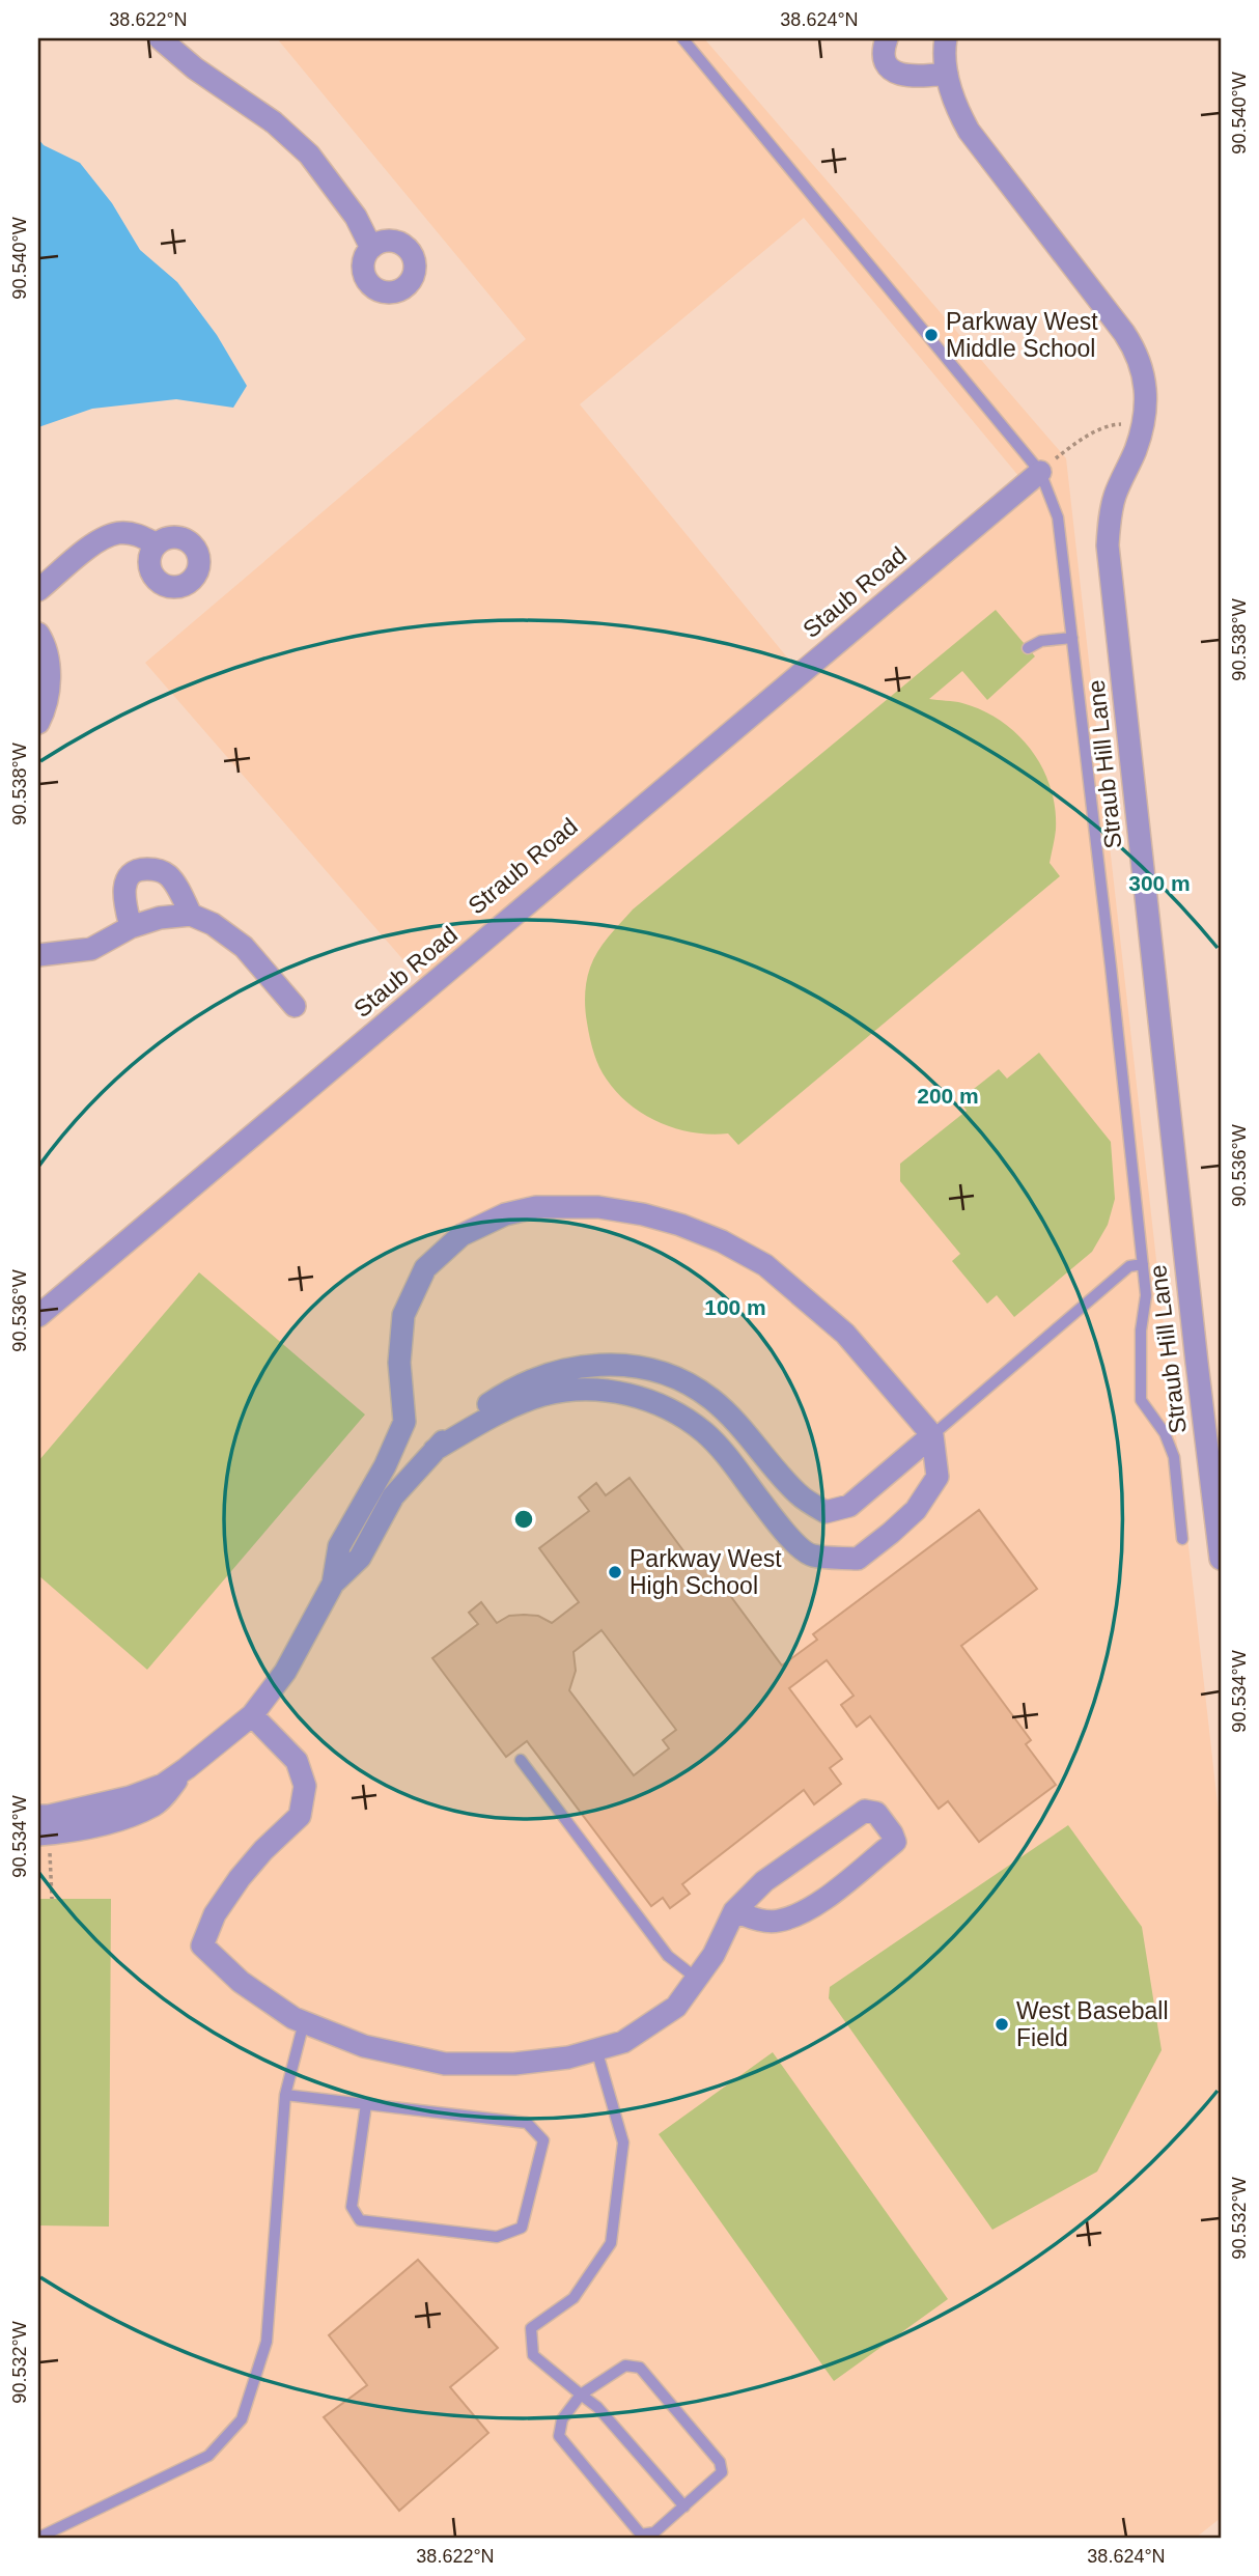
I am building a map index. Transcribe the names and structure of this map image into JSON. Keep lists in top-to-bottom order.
{
  "streets": {
    "street": ["Staub Road", "Straub Hill Lane", "Straub Road"]
  },
  "crossings": [
    ["Staub Road", "Straub Road"]
  ],
  "places": ["Parkway West Middle School", "Parkway West High School", "West Baseball Field"],
  "coordinates": [
    "38.622°N",
    "38.624°N",
    "90.540°W",
    "90.538°W",
    "90.536°W",
    "90.534°W",
    "90.532°W"
  ],
  "rings": ["300 m", "200 m", "100 m"]
}
